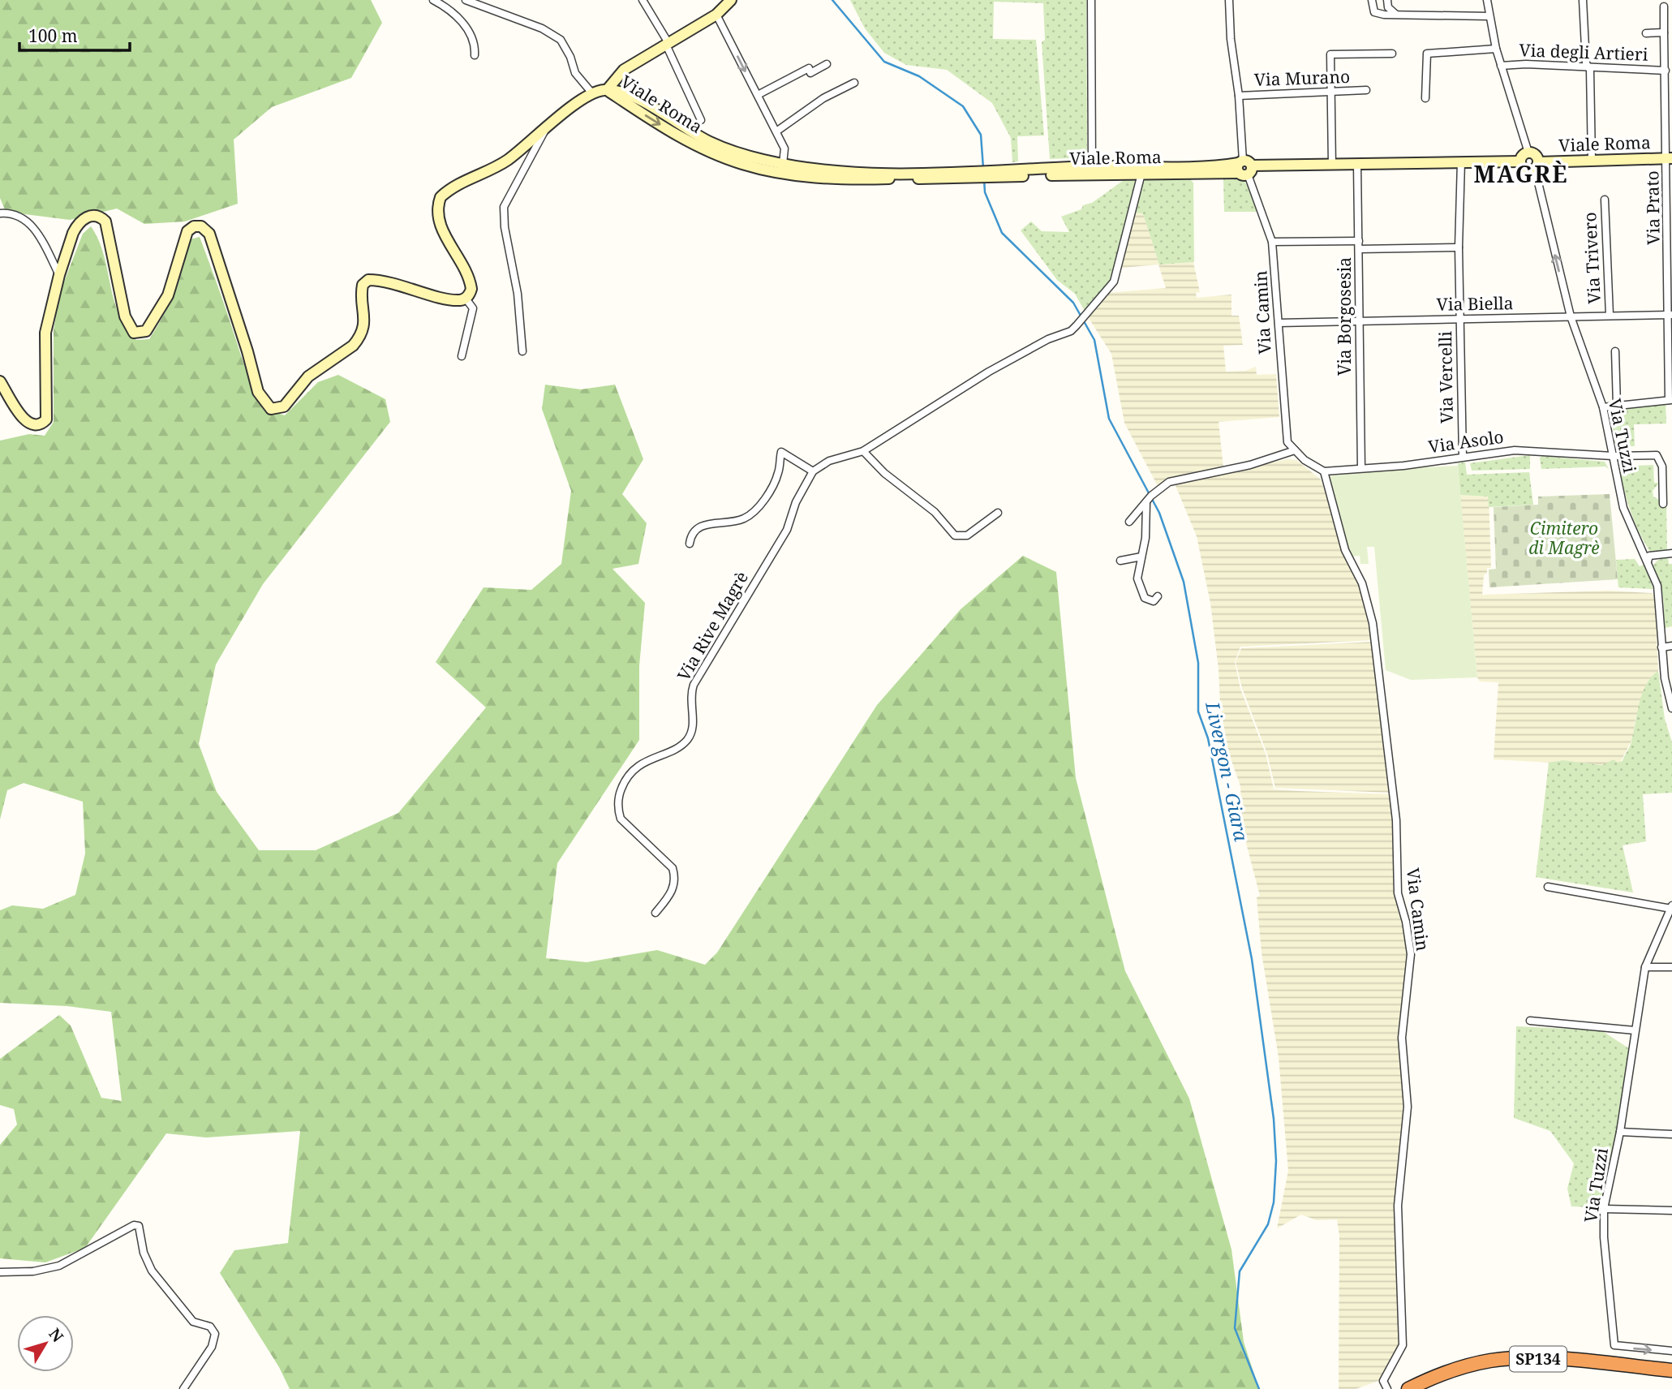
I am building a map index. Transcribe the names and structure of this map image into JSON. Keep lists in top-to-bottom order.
{
  "streets": {
    "highway": ["SP134"],
    "main road": ["Viale Roma"],
    "street": [
      "Via degli Artieri",
      "Via Murano",
      "Via Prato",
      "Via Trivero",
      "Via Biella",
      "Via Camin",
      "Via Borgosesia",
      "Via Vercelli",
      "Via Tuzzi",
      "Via Asolo",
      "Via Rive Magrè"
    ]
  },
  "crossings": [
    ["Via degli Artieri", "Via Prato"],
    ["Via Murano", "Via Camin"],
    ["Viale Roma", "Via Prato"],
    ["Viale Roma", "Via Camin"],
    ["Viale Roma", "Via Borgosesia"],
    ["Viale Roma", "Via Vercelli"],
    ["Viale Roma", "Via Tuzzi"],
    ["Via Prato", "Via Biella"],
    ["Via Trivero", "Via Biella"],
    ["Via Biella", "Via Camin"],
    ["Via Biella", "Via Borgosesia"],
    ["Via Biella", "Via Vercelli"],
    ["Via Biella", "Via Tuzzi"],
    ["Via Camin", "Via Asolo"],
    ["Via Borgosesia", "Via Asolo"],
    ["Via Vercelli", "Via Asolo"],
    ["Via Tuzzi", "Via Asolo"]
  ],
  "districts": ["MAGRÈ"],
  "water": ["Livergon - Giara"],
  "parks": ["Cimitero di Magrè"],
  "scale_bar": "100 m",
  "north": "top right"
}
